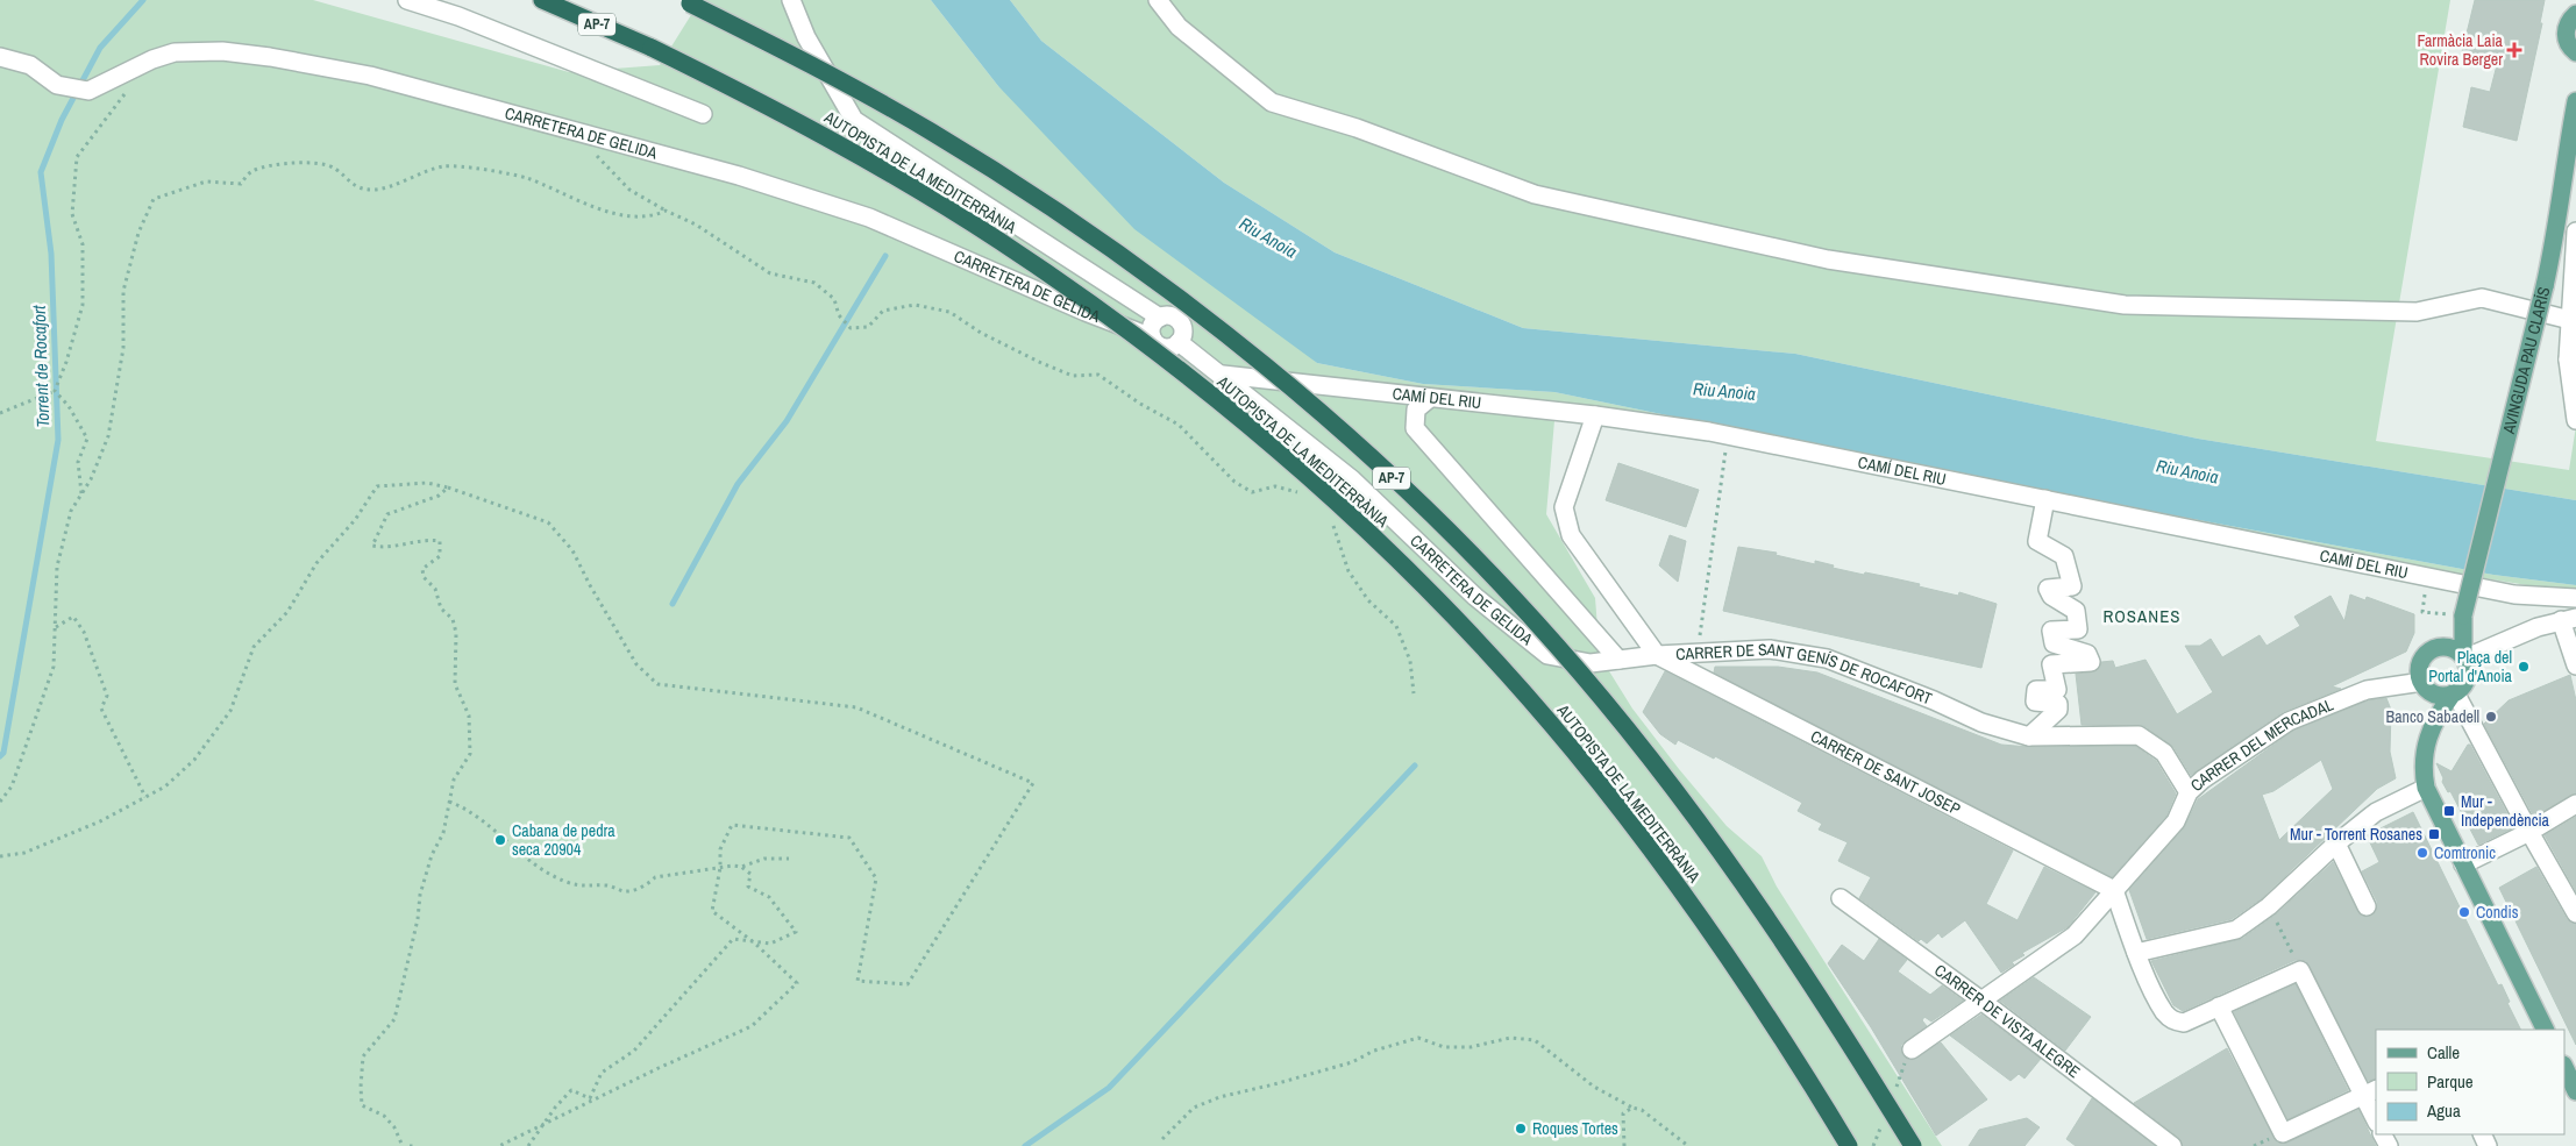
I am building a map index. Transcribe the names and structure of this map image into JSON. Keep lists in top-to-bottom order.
{
  "streets": {
    "highway": ["AP-7", "AUTOPISTA DE LA MEDITERRÀNIA"],
    "main road": ["AVINGUDA PAU CLARÍS"],
    "street": [
      "CARRETERA DE GELIDA",
      "CAMÍ DEL RIU",
      "CARRER DE SANT GENÍS DE ROCAFORT",
      "CARRER DEL MERCADAL",
      "CARRER DE SANT JOSEP",
      "CARRER DE VISTA ALEGRE"
    ]
  },
  "crossings": [
    ["CARRETERA DE GELIDA", "CAMÍ DEL RIU"],
    ["CARRETERA DE GELIDA", "CARRER DE SANT GENÍS DE ROCAFORT"],
    ["CARRETERA DE GELIDA", "CARRER DE SANT JOSEP"],
    ["CAMÍ DEL RIU", "CARRER DE SANT GENÍS DE ROCAFORT"],
    ["CARRER DE SANT GENÍS DE ROCAFORT", "CARRER DEL MERCADAL"],
    ["CARRER DE SANT GENÍS DE ROCAFORT", "CARRER DE SANT JOSEP"],
    ["CARRER DEL MERCADAL", "CARRER DE SANT JOSEP"],
    ["CARRER DEL MERCADAL", "CARRER DE VISTA ALEGRE"]
  ],
  "districts": ["ROSANES"],
  "water": ["Riu Anoia", "Torrent de Rocafort"],
  "places": {
    "health": ["Farmàcia Laia Rovira Berger"],
    "other": [
      "Plaça del Portal d'Anoia",
      "Banco Sabadell",
      "Cabana de pedra seca 20904",
      "Comtronic",
      "Condis",
      "Roques Tortes"
    ],
    "transit": ["Mur - Independència", "Mur - Torrent Rosanes"]
  },
  "legend": ["Calle", "Parque", "Agua"]
}
